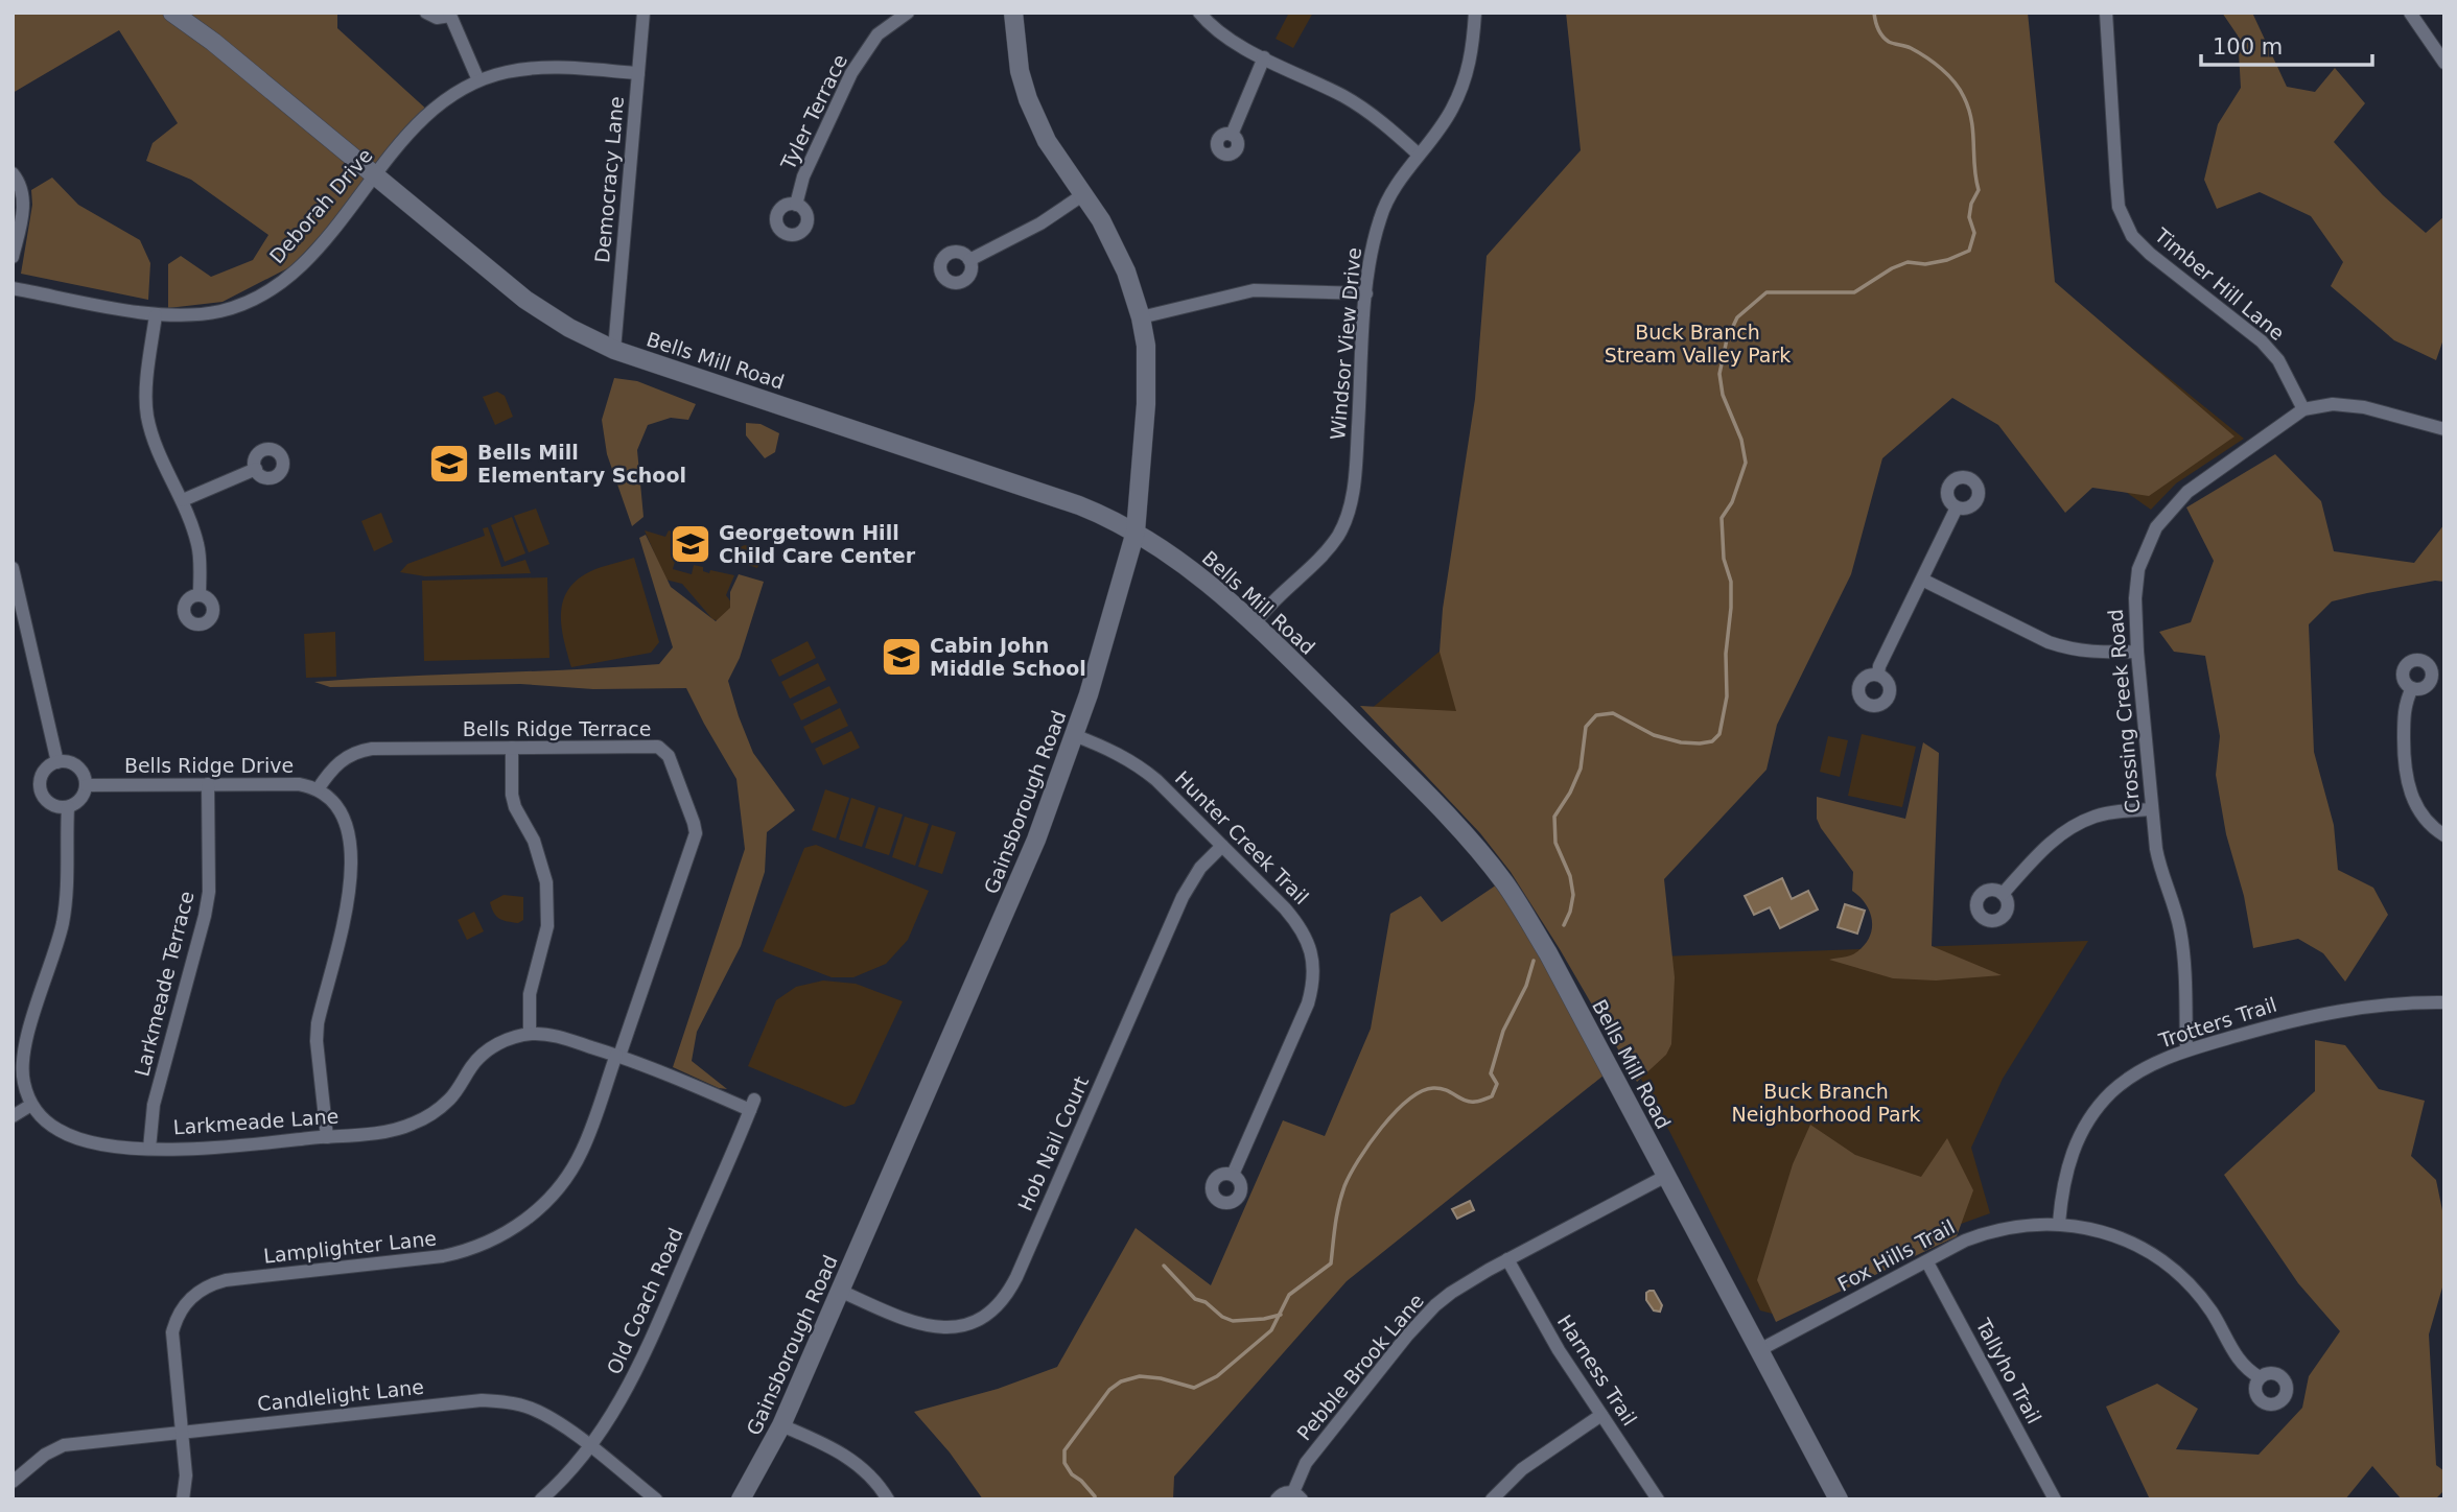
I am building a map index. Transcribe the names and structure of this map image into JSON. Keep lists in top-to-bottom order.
{
  "streets": {
    "street": [
      "Tyler Terrace",
      "Democracy Lane",
      "Deborah Drive",
      "Timber Hill Lane",
      "Windsor View Drive",
      "Bells Mill Road",
      "Crossing Creek Road",
      "Bells Ridge Terrace",
      "Bells Ridge Drive",
      "Gainsborough Road",
      "Hunter Creek Trail",
      "Larkmeade Terrace",
      "Trotters Trail",
      "Larkmeade Lane",
      "Hob Nail Court",
      "Lamplighter Lane",
      "Fox Hills Trail",
      "Old Coach Road",
      "Pebble Brook Lane",
      "Harness Trail",
      "Tallyho Trail",
      "Candlelight Lane"
    ]
  },
  "crossings": [
    ["Democracy Lane", "Deborah Drive"],
    ["Democracy Lane", "Bells Mill Road"],
    ["Deborah Drive", "Bells Mill Road"],
    ["Timber Hill Lane", "Crossing Creek Road"],
    ["Windsor View Drive", "Bells Mill Road"],
    ["Bells Mill Road", "Gainsborough Road"],
    ["Bells Mill Road", "Fox Hills Trail"],
    ["Bells Mill Road", "Pebble Brook Lane"],
    ["Crossing Creek Road", "Trotters Trail"],
    ["Bells Ridge Terrace", "Bells Ridge Drive"],
    ["Bells Ridge Terrace", "Larkmeade Lane"],
    ["Bells Ridge Terrace", "Lamplighter Lane"],
    ["Bells Ridge Drive", "Larkmeade Terrace"],
    ["Bells Ridge Drive", "Larkmeade Lane"],
    ["Gainsborough Road", "Hunter Creek Trail"],
    ["Gainsborough Road", "Hob Nail Court"],
    ["Hunter Creek Trail", "Hob Nail Court"],
    ["Larkmeade Terrace", "Larkmeade Lane"],
    ["Trotters Trail", "Fox Hills Trail"],
    ["Larkmeade Lane", "Lamplighter Lane"],
    ["Larkmeade Lane", "Old Coach Road"],
    ["Lamplighter Lane", "Candlelight Lane"],
    ["Fox Hills Trail", "Tallyho Trail"],
    ["Old Coach Road", "Candlelight Lane"],
    ["Pebble Brook Lane", "Harness Trail"]
  ],
  "parks": ["Buck Branch Stream Valley Park", "Buck Branch Neighborhood Park"],
  "places": {
    "school or university": ["Bells Mill Elementary School", "Georgetown Hill Child Care Center", "Cabin John Middle School"]
  },
  "scale_bar": "100 m"
}
